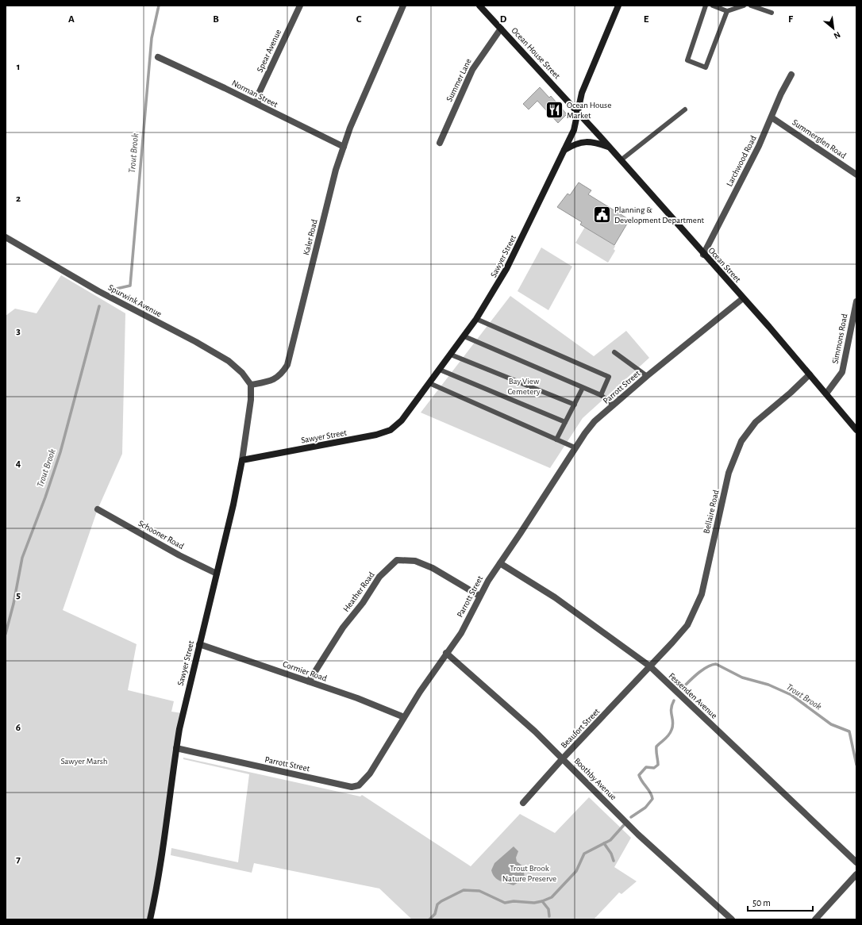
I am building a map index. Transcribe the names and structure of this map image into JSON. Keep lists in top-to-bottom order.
{
  "streets": {
    "street": [
      "Spear Avenue",
      "Ocean House Street",
      "Summer Lane",
      "Norman Street",
      "Summerglen Road",
      "Larchwood Road",
      "Kaler Road",
      "Sawyer Street",
      "Ocean Street",
      "Spurwink Avenue",
      "Simmons Road",
      "Parrott Street",
      "Bellaire Road",
      "Schooner Road",
      "Heather Road",
      "Cormier Road",
      "Fessenden Avenue",
      "Beaufort Street",
      "Boothby Avenue"
    ]
  },
  "crossings": [
    ["Spear Avenue", "Norman Street"],
    ["Ocean House Street", "Summer Lane"],
    ["Ocean House Street", "Sawyer Street"],
    ["Ocean House Street", "Ocean Street"],
    ["Norman Street", "Kaler Road"],
    ["Summerglen Road", "Larchwood Road"],
    ["Larchwood Road", "Ocean Street"],
    ["Kaler Road", "Spurwink Avenue"],
    ["Sawyer Street", "Ocean Street"],
    ["Sawyer Street", "Parrott Street"],
    ["Sawyer Street", "Schooner Road"],
    ["Sawyer Street", "Cormier Road"],
    ["Ocean Street", "Simmons Road"],
    ["Ocean Street", "Parrott Street"],
    ["Ocean Street", "Bellaire Road"],
    ["Parrott Street", "Heather Road"],
    ["Parrott Street", "Cormier Road"],
    ["Parrott Street", "Fessenden Avenue"],
    ["Parrott Street", "Boothby Avenue"],
    ["Bellaire Road", "Fessenden Avenue"],
    ["Bellaire Road", "Beaufort Street"],
    ["Heather Road", "Cormier Road"],
    ["Fessenden Avenue", "Beaufort Street"],
    ["Beaufort Street", "Boothby Avenue"]
  ],
  "water": ["Trout Brook"],
  "parks": ["Bay View Cemetery", "Sawyer Marsh", "Trout Brook Nature Preserve"],
  "places": {
    "restaurant": ["Ocean House Market"],
    "public building": ["Planning & Development Department"]
  },
  "scale_bar": "50 m",
  "north": "bottom right",
  "grid": {
    "columns": [
      "A",
      "B",
      "C",
      "D",
      "E",
      "F"
    ],
    "rows": [
      "1",
      "2",
      "3",
      "4",
      "5",
      "6",
      "7"
    ]
  }
}
